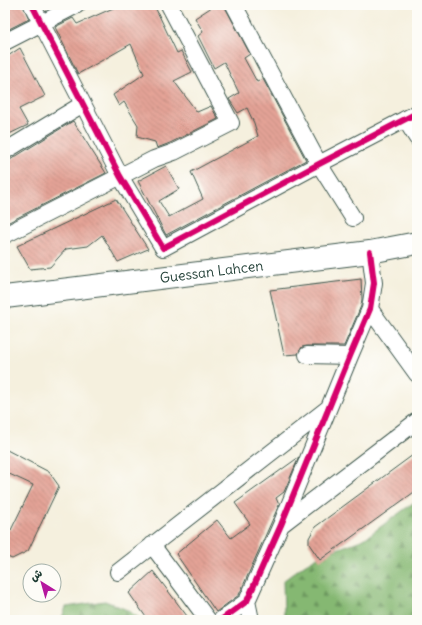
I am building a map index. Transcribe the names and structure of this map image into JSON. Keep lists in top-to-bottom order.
{
  "streets": {
    "main road": ["Guessan Lahcen"]
  },
  "north": "top left"
}
